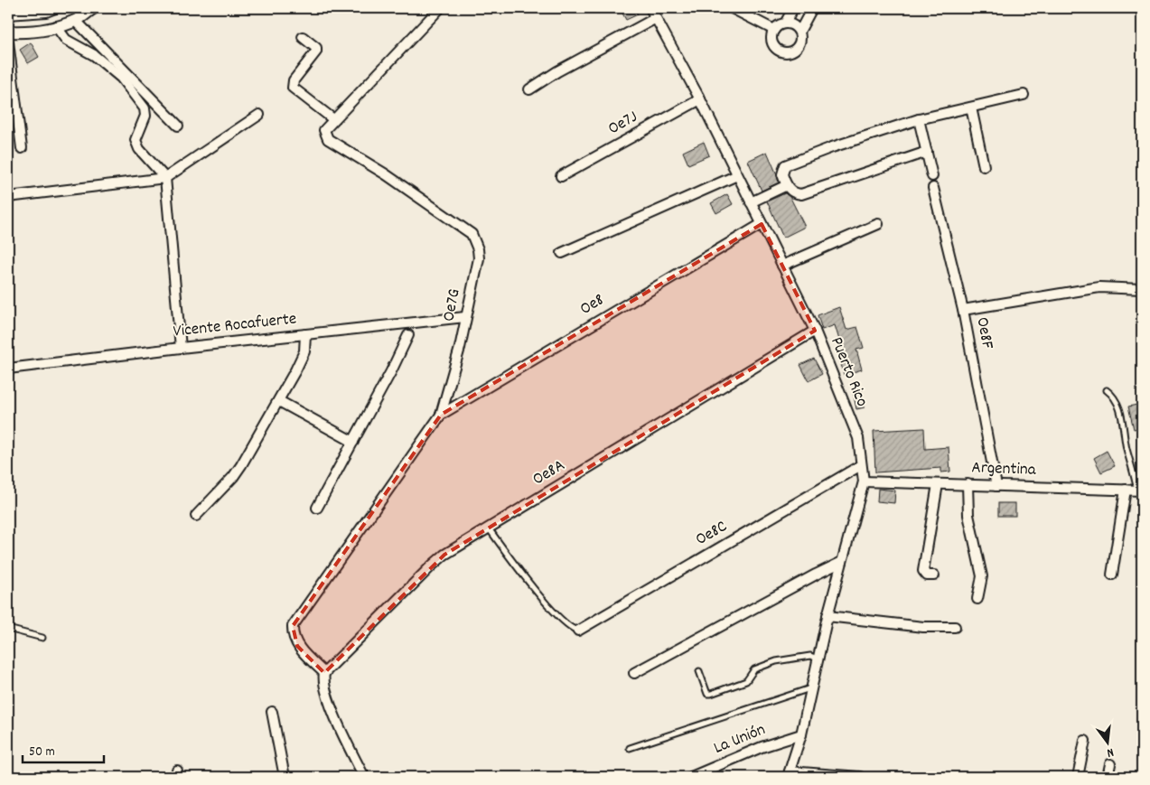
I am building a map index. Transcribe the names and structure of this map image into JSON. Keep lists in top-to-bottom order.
{
  "streets": {
    "street": [
      "Oe7J",
      "Oe7G",
      "Oe8",
      "Vicente Rocafuerte",
      "Oe8F",
      "Puerto Rico",
      "Argentina",
      "Oe8A",
      "Oe8C",
      "La Unión"
    ]
  },
  "crossings": [
    ["Oe7J", "Puerto Rico"],
    ["Oe7G", "Oe8"],
    ["Oe7G", "Vicente Rocafuerte"],
    ["Oe7G", "Oe8A"],
    ["Oe8", "Puerto Rico"],
    ["Oe8F", "Argentina"],
    ["Puerto Rico", "Argentina"],
    ["Puerto Rico", "Oe8A"],
    ["Puerto Rico", "Oe8C"],
    ["Puerto Rico", "La Unión"]
  ],
  "scale_bar": "50 m",
  "north": "bottom"
}
